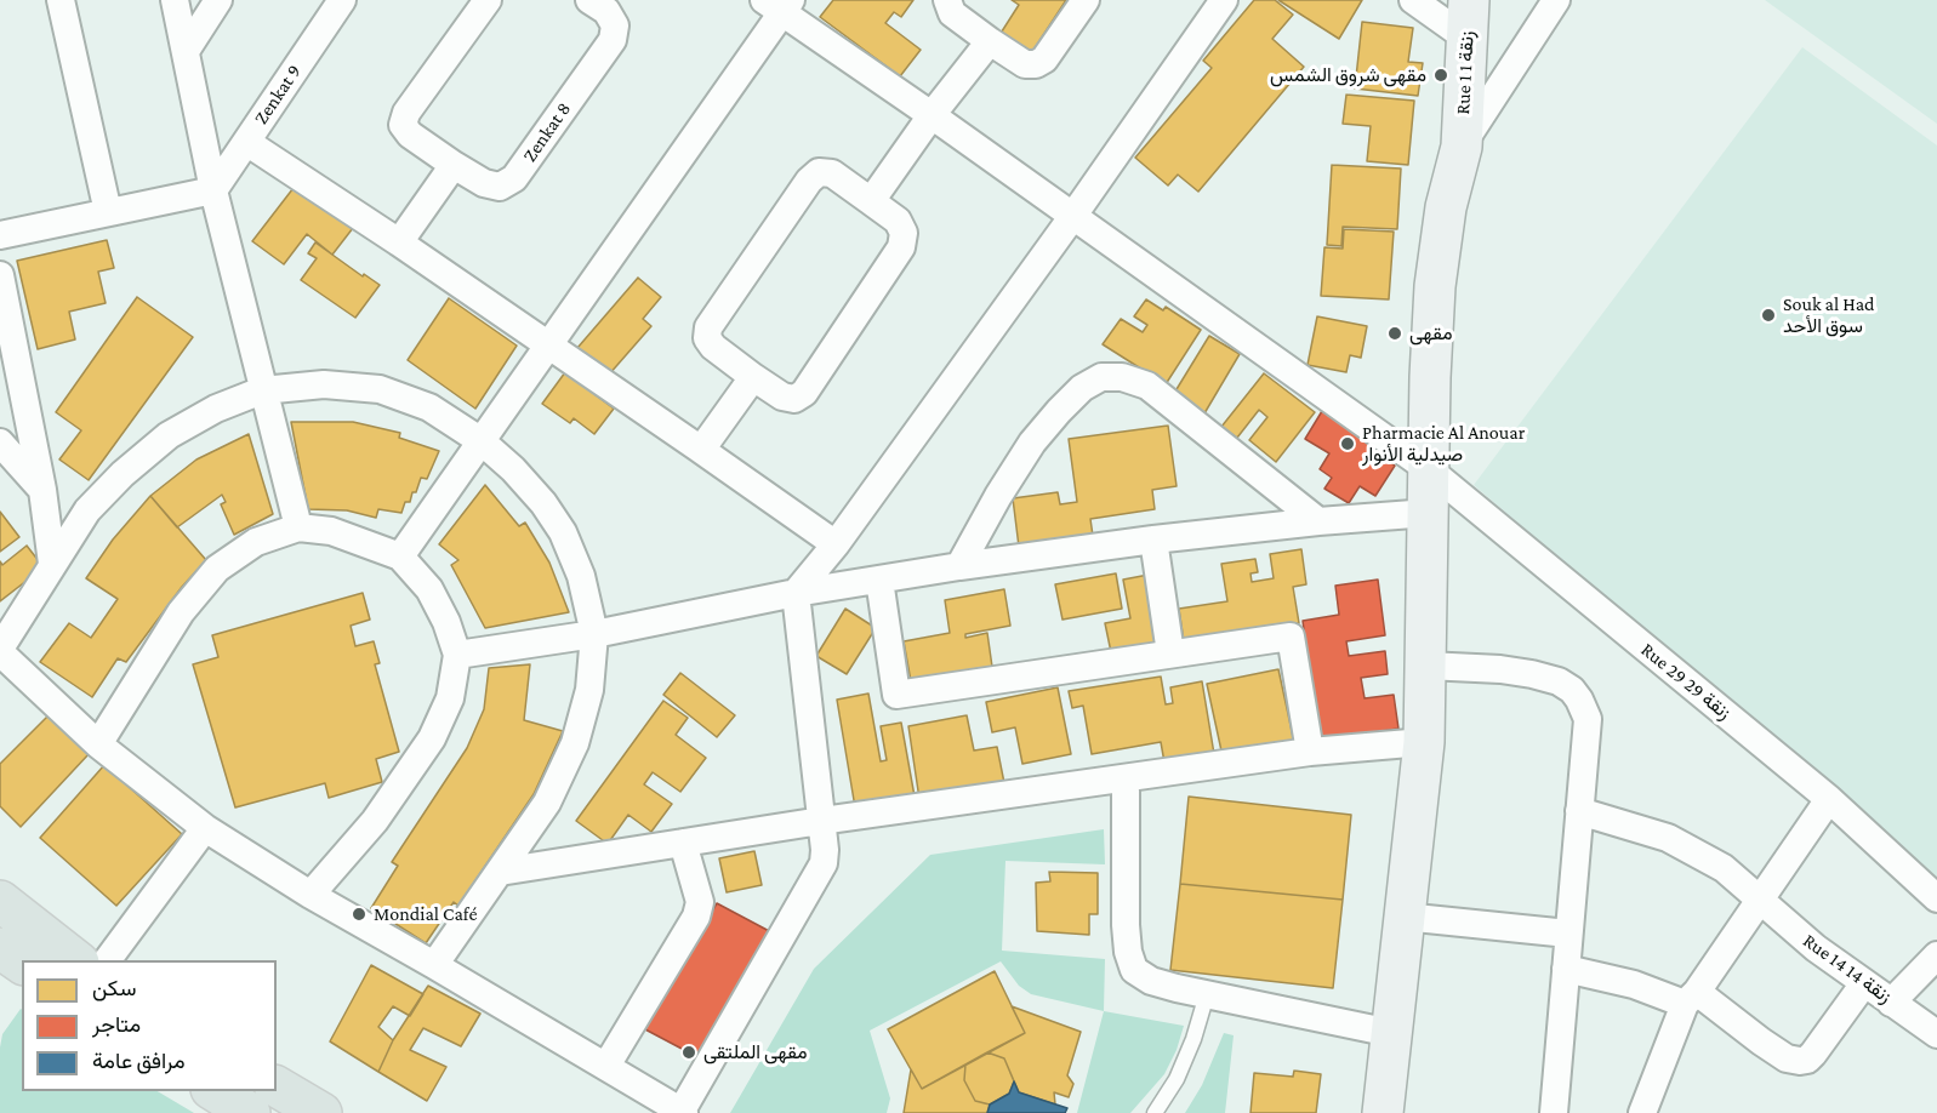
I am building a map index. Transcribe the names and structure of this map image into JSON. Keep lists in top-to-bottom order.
{
  "streets": {
    "street": [
      "Rue 1 زنقة 1",
      "Zenkat 9",
      "Zenkat 8",
      "Rue 29 زنقة 29",
      "Rue 14 زنقة 14"
    ]
  },
  "crossings": [
    ["Rue 1 زنقة 1", "Rue 29 زنقة 29"]
  ],
  "places": [
    "مقهى شروق الشمس",
    "Souk al Had سوق الأحد",
    "مقهى",
    "Pharmacie Al Anouar صيدلية الأنوار",
    "Mondial Café",
    "مقهى الملتقى"
  ],
  "legend": ["سكن", "متاجر", "مرافق عامة"]
}
